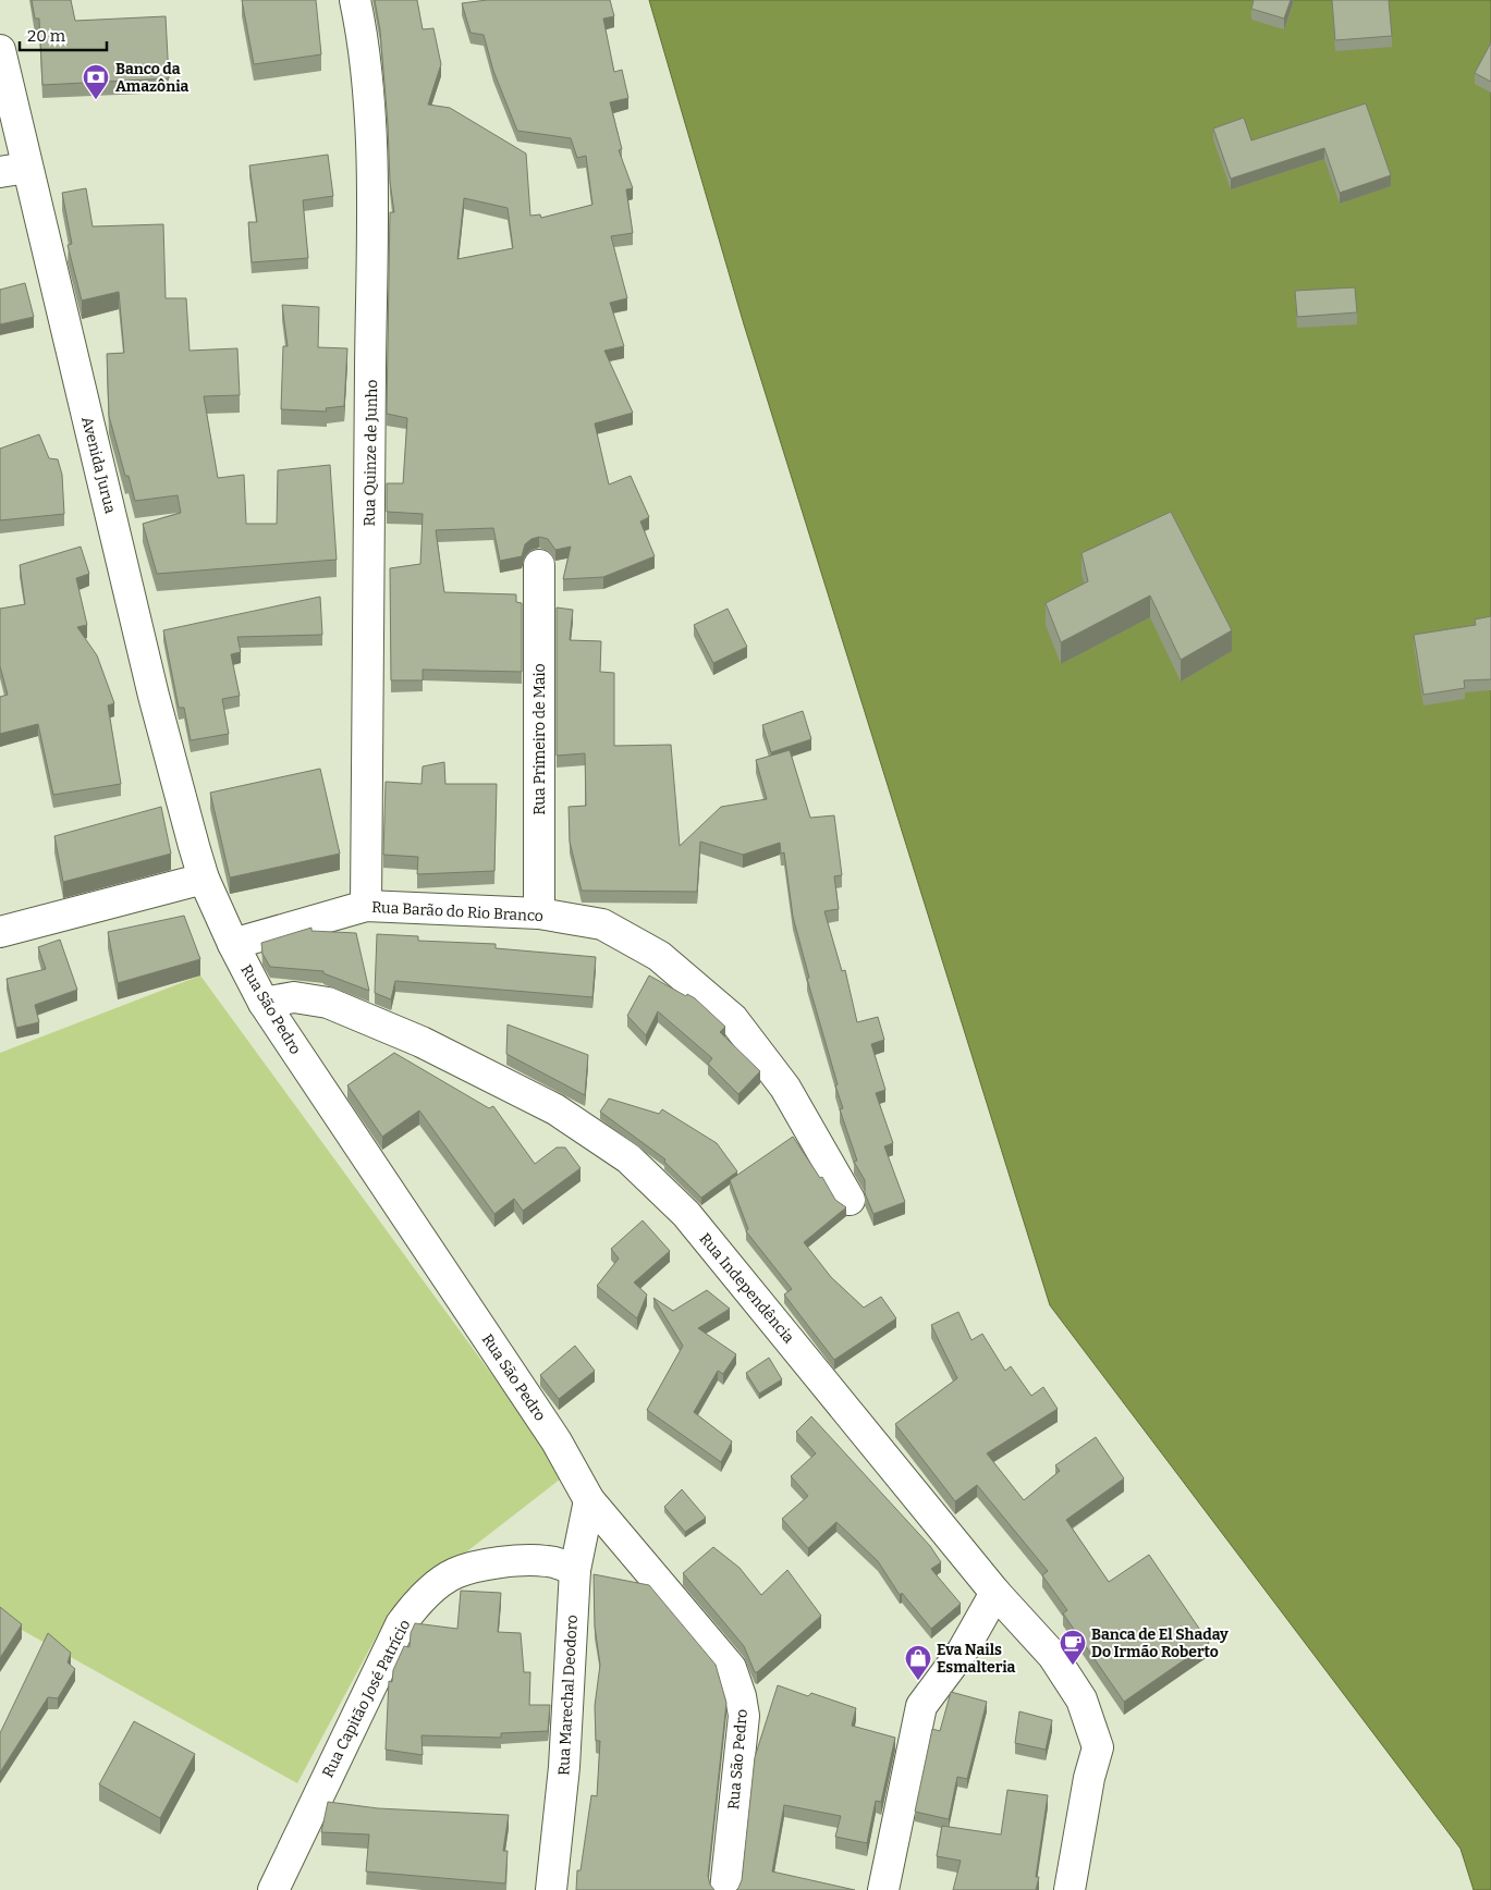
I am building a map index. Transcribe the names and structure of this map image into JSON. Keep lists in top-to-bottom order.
{
  "streets": {
    "street": [
      "Rua Quinze de Junho",
      "Avenida Jurua",
      "Rua Primeiro de Maio",
      "Rua Barão do Rio Branco",
      "Rua São Pedro",
      "Rua Independência",
      "Rua Marechal Deodoro",
      "Rua Capitão José Patrício"
    ]
  },
  "crossings": [
    ["Rua Quinze de Junho", "Rua Barão do Rio Branco"],
    ["Avenida Jurua", "Rua São Pedro"],
    ["Rua Primeiro de Maio", "Rua Barão do Rio Branco"],
    ["Rua Barão do Rio Branco", "Rua São Pedro"],
    ["Rua São Pedro", "Rua Independência"],
    ["Rua São Pedro", "Rua Marechal Deodoro"],
    ["Rua Marechal Deodoro", "Rua Capitão José Patrício"]
  ],
  "places": {
    "bank": ["Banco da Amazônia"],
    "cafe": ["Banca de El Shaday Do Irmão Roberto"],
    "shop": ["Eva Nails Esmalteria"]
  },
  "scale_bar": "20 m"
}
